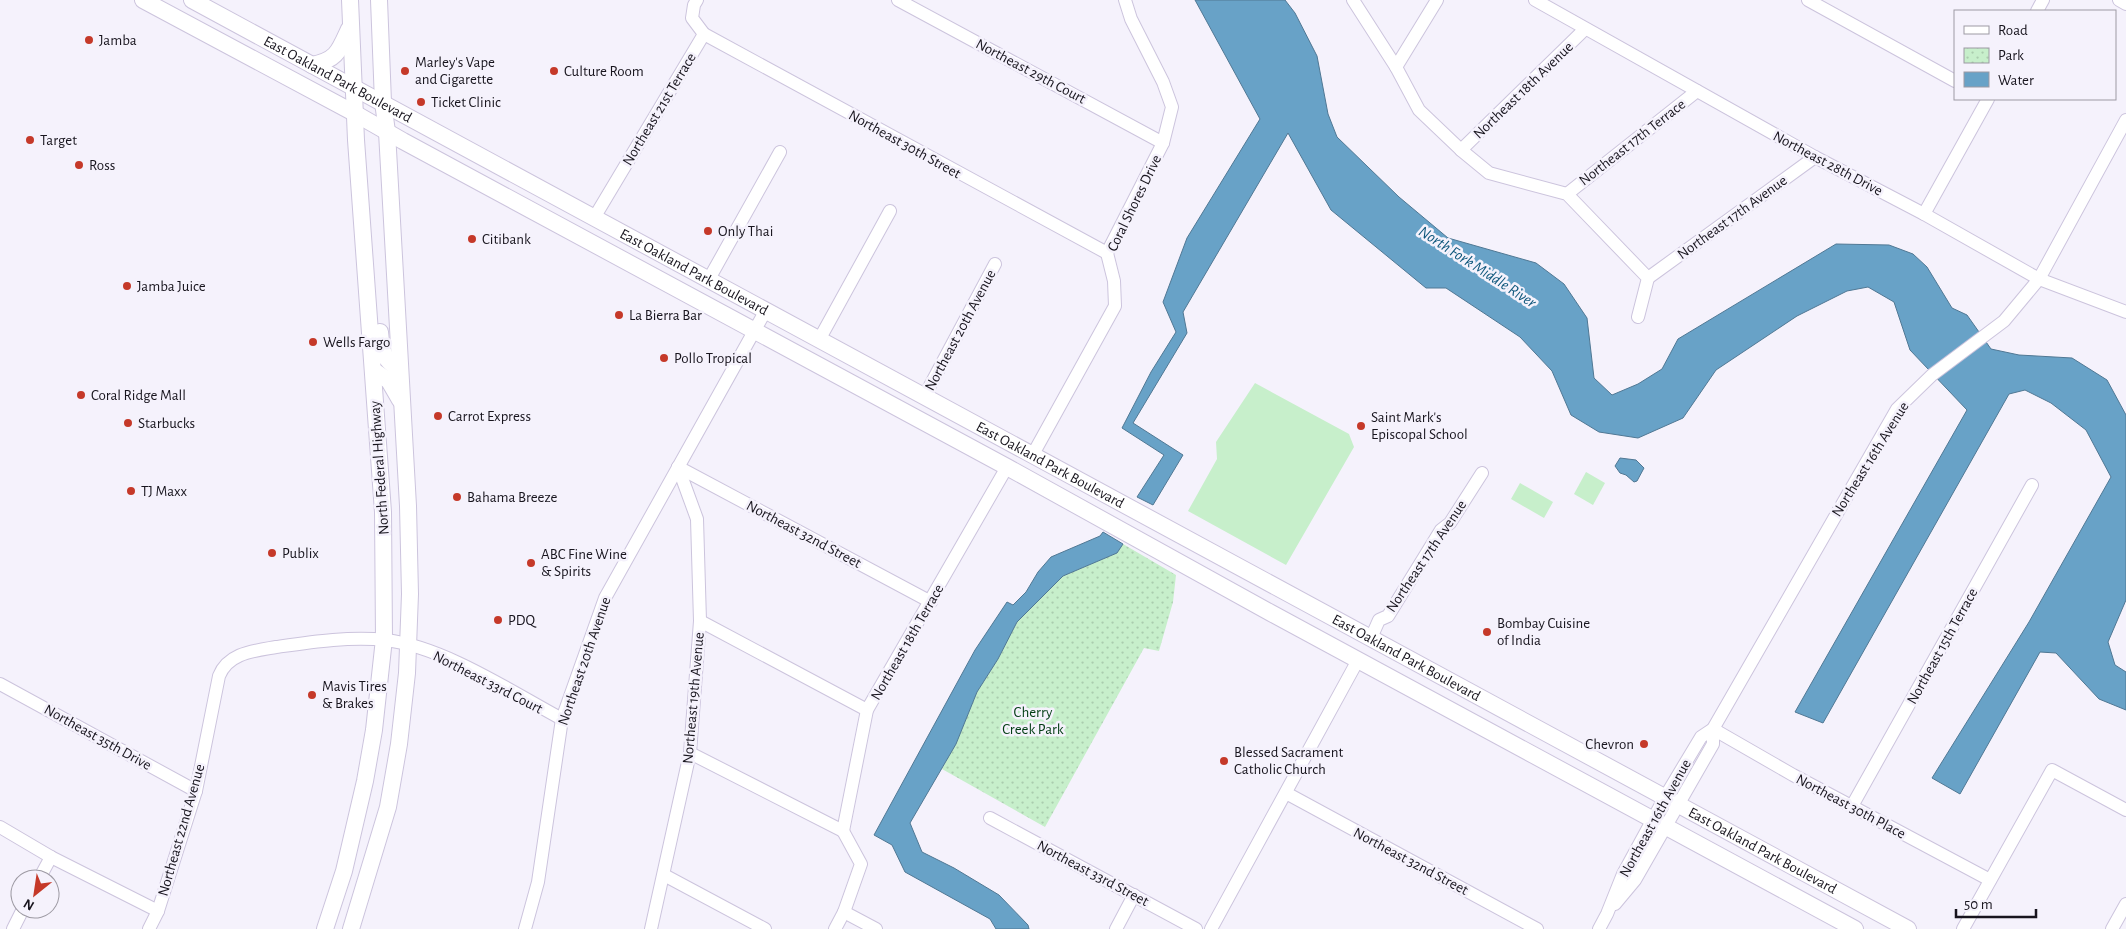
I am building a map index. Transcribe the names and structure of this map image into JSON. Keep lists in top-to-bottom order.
{
  "streets": {
    "main road": ["East Oakland Park Boulevard", "North Federal Highway"],
    "street": [
      "Northeast 29th Court",
      "Northeast 18th Avenue",
      "Northeast 21st Terrace",
      "Northeast 17th Terrace",
      "Northeast 30th Street",
      "Northeast 28th Drive",
      "Coral Shores Drive",
      "Northeast 17th Avenue",
      "Northeast 20th Avenue",
      "Northeast 16th Avenue",
      "Northeast 32nd Street",
      "Northeast 18th Terrace",
      "Northeast 15th Terrace",
      "Northeast 33rd Court",
      "Northeast 19th Avenue",
      "Northeast 35th Drive",
      "Northeast 30th Place",
      "Northeast 22nd Avenue",
      "Northeast 33rd Street"
    ]
  },
  "crossings": [
    ["Northeast 29th Court", "Coral Shores Drive"],
    ["East Oakland Park Boulevard", "Northeast 21st Terrace"],
    ["East Oakland Park Boulevard", "Coral Shores Drive"],
    ["East Oakland Park Boulevard", "Northeast 17th Avenue"],
    ["East Oakland Park Boulevard", "Northeast 20th Avenue"],
    ["East Oakland Park Boulevard", "Northeast 16th Avenue"],
    ["East Oakland Park Boulevard", "North Federal Highway"],
    ["East Oakland Park Boulevard", "Northeast 18th Terrace"],
    ["Northeast 18th Avenue", "Northeast 28th Drive"],
    ["Northeast 21st Terrace", "Northeast 30th Street"],
    ["Northeast 17th Terrace", "Northeast 28th Drive"],
    ["Northeast 30th Street", "Coral Shores Drive"],
    ["Northeast 28th Drive", "Northeast 17th Avenue"],
    ["Northeast 28th Drive", "Northeast 16th Avenue"],
    ["Northeast 20th Avenue", "Northeast 32nd Street"],
    ["Northeast 20th Avenue", "Northeast 33rd Court"],
    ["Northeast 20th Avenue", "Northeast 19th Avenue"],
    ["Northeast 16th Avenue", "Northeast 30th Place"],
    ["North Federal Highway", "Northeast 33rd Court"],
    ["North Federal Highway", "Northeast 22nd Avenue"],
    ["Northeast 32nd Street", "Northeast 18th Terrace"],
    ["Northeast 32nd Street", "Northeast 19th Avenue"],
    ["Northeast 15th Terrace", "Northeast 30th Place"],
    ["Northeast 33rd Court", "Northeast 22nd Avenue"],
    ["Northeast 35th Drive", "Northeast 22nd Avenue"]
  ],
  "water": ["North Fork Middle River"],
  "parks": ["Cherry Creek Park"],
  "places": [
    "Jamba",
    "Marley's Vape and Cigarette",
    "Culture Room",
    "Ticket Clinic",
    "Target",
    "Ross",
    "Only Thai",
    "Citibank",
    "Jamba Juice",
    "La Bierra Bar",
    "Wells Fargo",
    "Pollo Tropical",
    "Coral Ridge Mall",
    "Carrot Express",
    "Starbucks",
    "Saint Mark's Episcopal School",
    "TJ Maxx",
    "Bahama Breeze",
    "Publix",
    "ABC Fine Wine & Spirits",
    "PDQ",
    "Bombay Cuisine of India",
    "Mavis Tires & Brakes",
    "Chevron",
    "Blessed Sacrament Catholic Church"
  ],
  "legend": ["Road", "Park", "Water"],
  "scale_bar": "50 m",
  "north": "bottom left"
}
